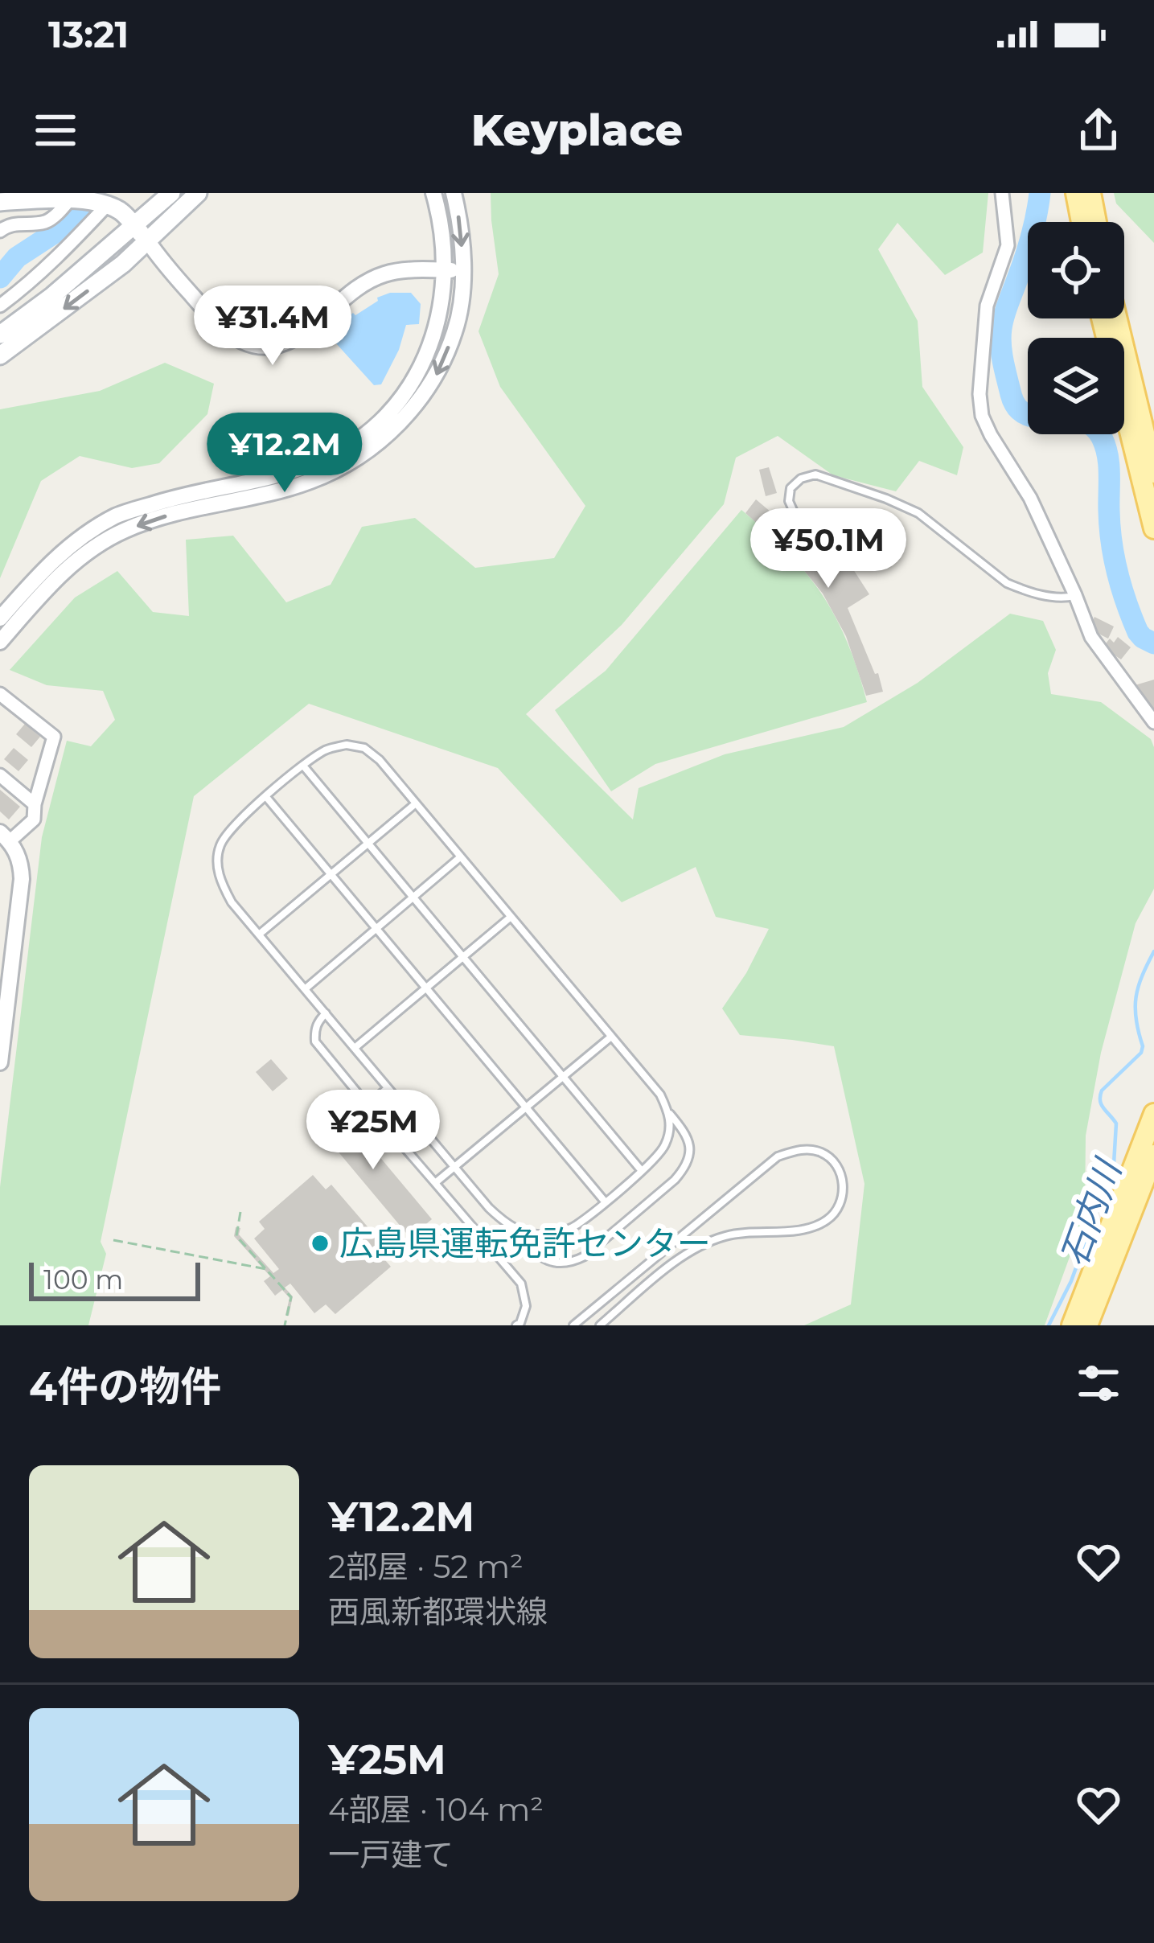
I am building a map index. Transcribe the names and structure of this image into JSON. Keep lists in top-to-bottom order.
{
  "water": ["石内川"],
  "places": ["広島県運転免許センター"],
  "scale_bar": "100 m",
  "page": {
    "status": "13:21",
    "header": "Keyplace",
    "price": [
      "¥31.4M",
      "¥12.2M",
      "¥50.1M",
      "¥25M"
    ],
    "scale": "100 m",
    "heading": "4件の物件",
    "list": [
      {
        "name": "¥12.2M",
        "note": "2部屋 · 52 m² · 西風新都環状線"
      },
      {
        "name": "¥25M",
        "note": "4部屋 · 104 m² · 一戸建て"
      }
    ]
  }
}
